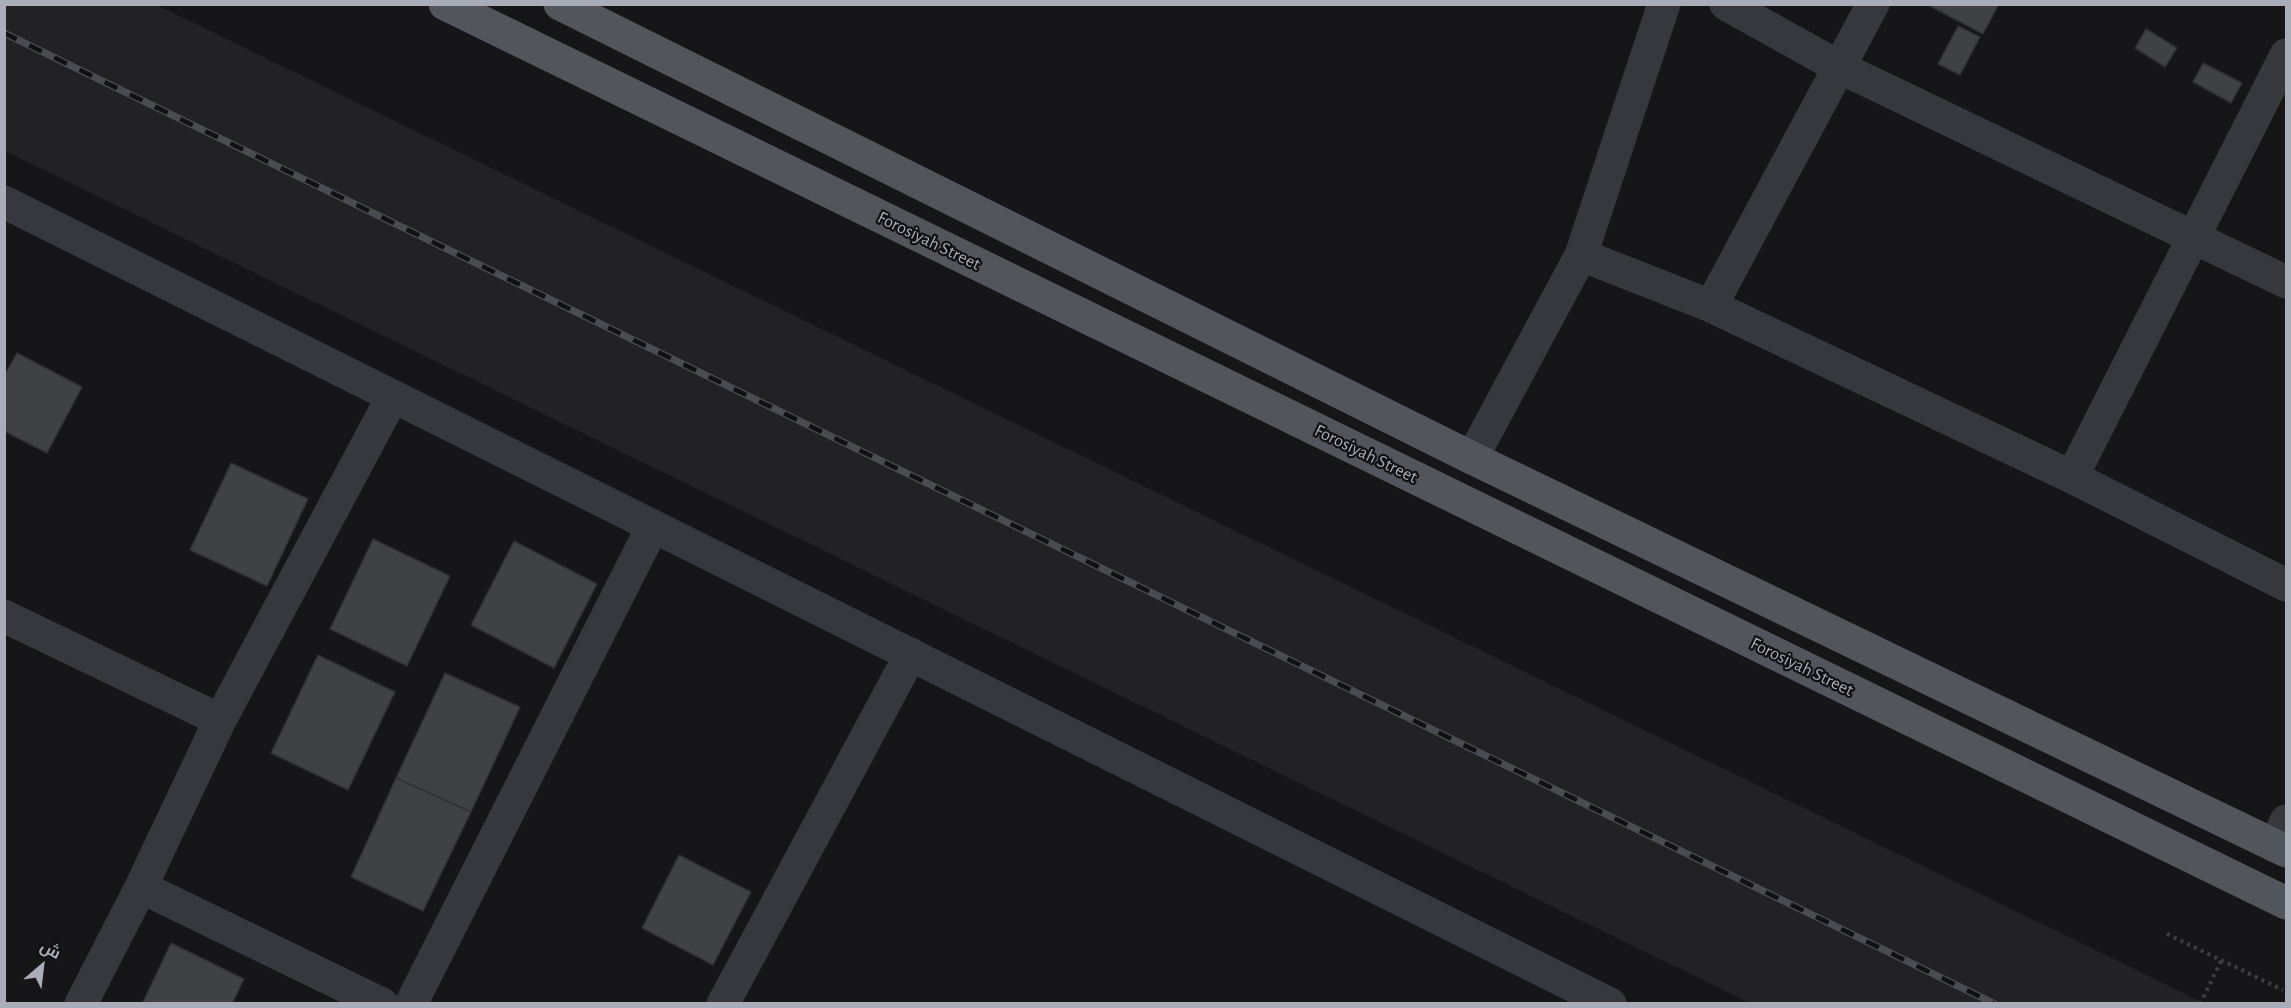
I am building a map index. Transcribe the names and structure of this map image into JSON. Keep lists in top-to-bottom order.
{
  "streets": {
    "main road": ["Forosiyah Street"]
  },
  "north": "top right"
}
